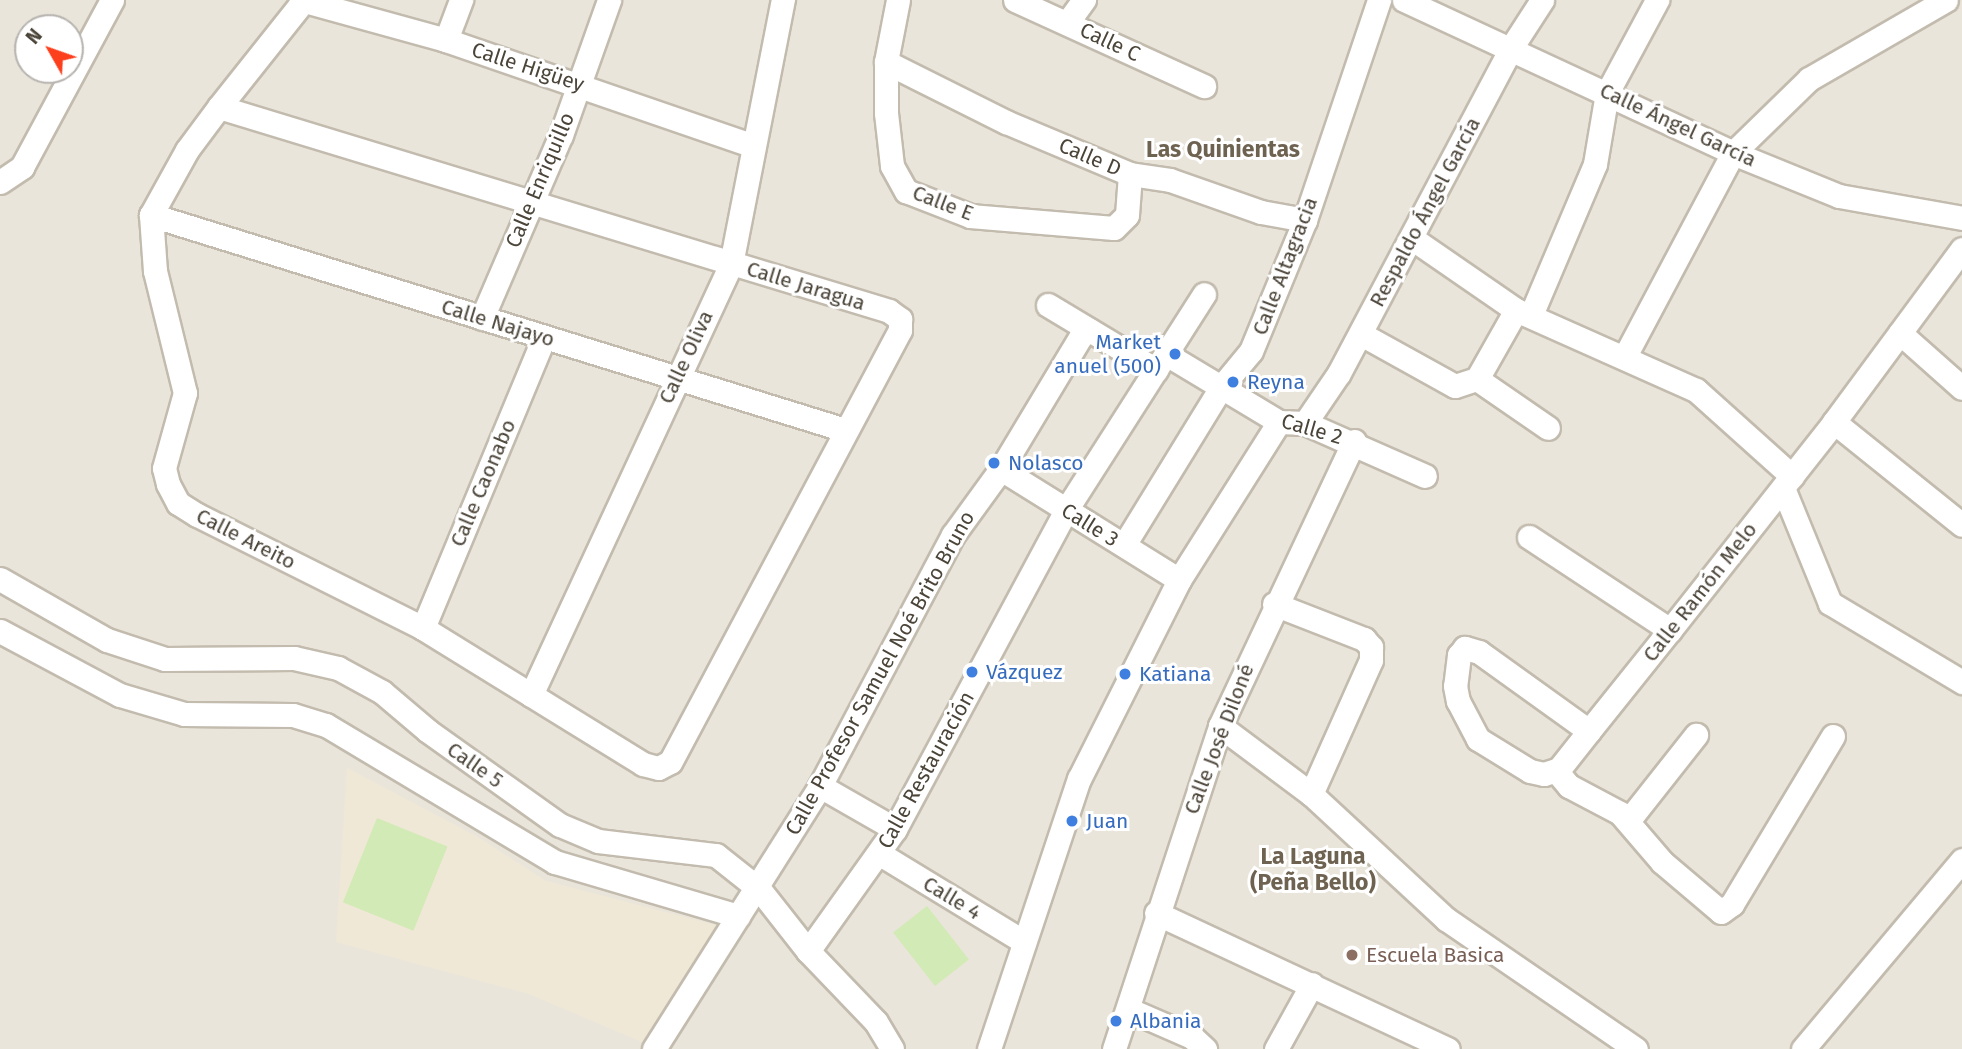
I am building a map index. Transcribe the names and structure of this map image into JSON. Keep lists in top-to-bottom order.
{
  "streets": {
    "street": [
      "Calle C",
      "Calle Higüey",
      "Calle Ángel García",
      "Calle D",
      "Calle Enriquillo",
      "Calle E",
      "Respaldo Ángel García",
      "Calle Altagracia",
      "Calle Jaragua",
      "Calle Najayo",
      "Calle Oliva",
      "Calle 2",
      "Calle Caonabo",
      "Calle 3",
      "Calle Areito",
      "Calle Ramón Melo",
      "Calle Profesor Samuel Noé Brito Bruno",
      "Calle José Diloné",
      "Calle 5",
      "Calle Restauración",
      "Calle 4"
    ]
  },
  "crossings": [
    ["Calle Higüey", "Calle Enriquillo"],
    ["Calle Higüey", "Calle Oliva"],
    ["Calle Ángel García", "Respaldo Ángel García"],
    ["Calle D", "Calle E"],
    ["Calle D", "Calle Altagracia"],
    ["Calle Enriquillo", "Calle Jaragua"],
    ["Calle Enriquillo", "Calle Najayo"],
    ["Respaldo Ángel García", "Calle 2"],
    ["Calle Altagracia", "Calle 2"],
    ["Calle Altagracia", "Calle 3"],
    ["Calle Jaragua", "Calle Najayo"],
    ["Calle Jaragua", "Calle Oliva"],
    ["Calle Jaragua", "Calle Areito"],
    ["Calle Najayo", "Calle Oliva"],
    ["Calle Najayo", "Calle Caonabo"],
    ["Calle Najayo", "Calle Areito"],
    ["Calle Oliva", "Calle Areito"],
    ["Calle 2", "Calle Profesor Samuel Noé Brito Bruno"],
    ["Calle 2", "Calle José Diloné"],
    ["Calle 2", "Calle Restauración"],
    ["Calle Caonabo", "Calle Areito"],
    ["Calle 3", "Calle Profesor Samuel Noé Brito Bruno"],
    ["Calle 3", "Calle Restauración"],
    ["Calle Profesor Samuel Noé Brito Bruno", "Calle 5"],
    ["Calle 5", "Calle Restauración"],
    ["Calle Restauración", "Calle 4"]
  ],
  "districts": ["Las Quinientas", "La Laguna (Peña Bello)"],
  "places": [
    "Market anuel (500)",
    "Reyna",
    "Nolasco",
    "Vázquez",
    "Katiana",
    "Juan",
    "Escuela Basica",
    "Albania"
  ],
  "north": "top left"
}
